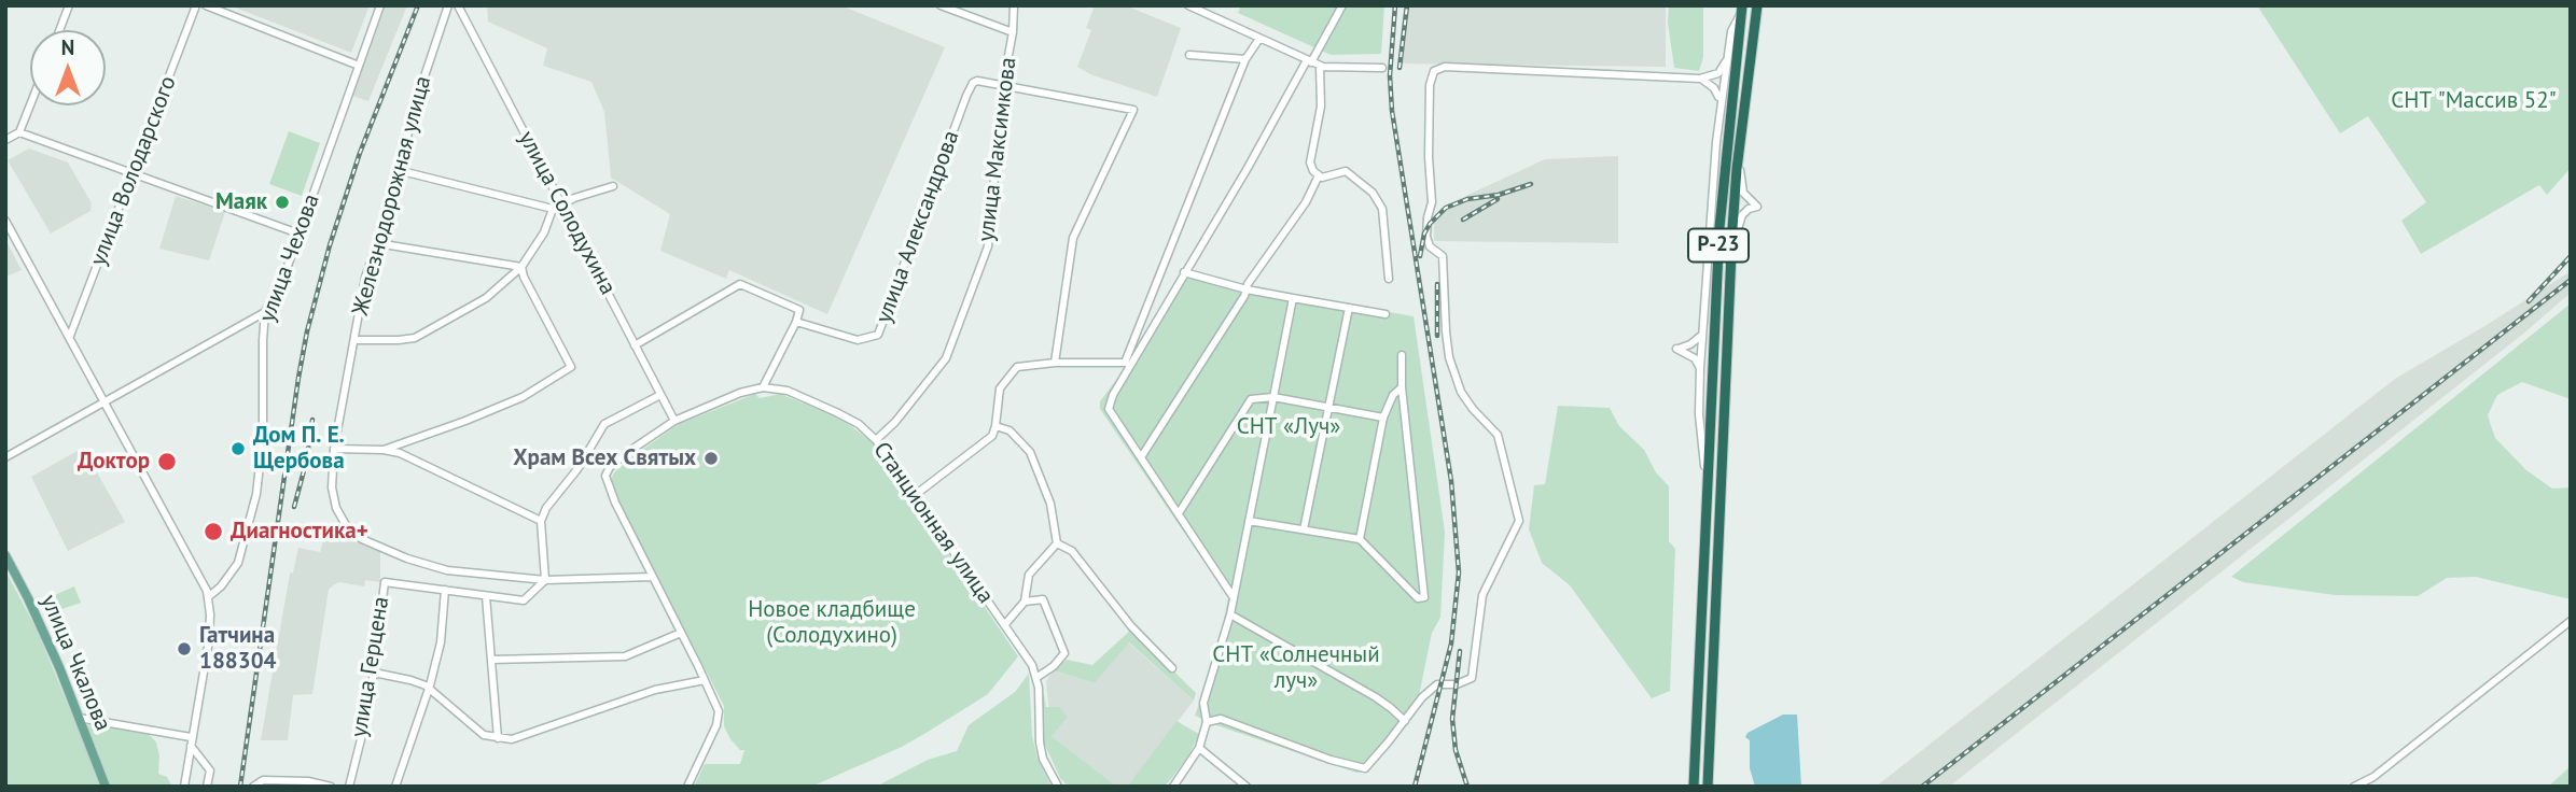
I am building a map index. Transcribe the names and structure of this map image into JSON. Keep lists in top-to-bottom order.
{
  "streets": {
    "highway": ["Р-23"],
    "main road": ["улица Чкалова"],
    "street": [
      "улица Максимкова",
      "улица Володарского",
      "Железнодорожная улица",
      "улица Солодухина",
      "улица Александрова",
      "улица Чехова",
      "Станционная улица",
      "улица Герцена"
    ]
  },
  "crossings": [
    ["улица Максимкова", "улица Александрова"],
    ["улица Максимкова", "Станционная улица"],
    ["Железнодорожная улица", "улица Герцена"]
  ],
  "parks": [
    "СНТ \"Массив 52\"",
    "СНТ «Луч»",
    "Новое кладбище (Солодухино)",
    "СНТ «Солнечный луч»"
  ],
  "places": [
    "Маяк",
    "Дом П. Е. Щербова",
    "Храм Всех Святых",
    "Доктор",
    "Диагностика+",
    "Гатчина 188304"
  ],
  "north": "top"
}
